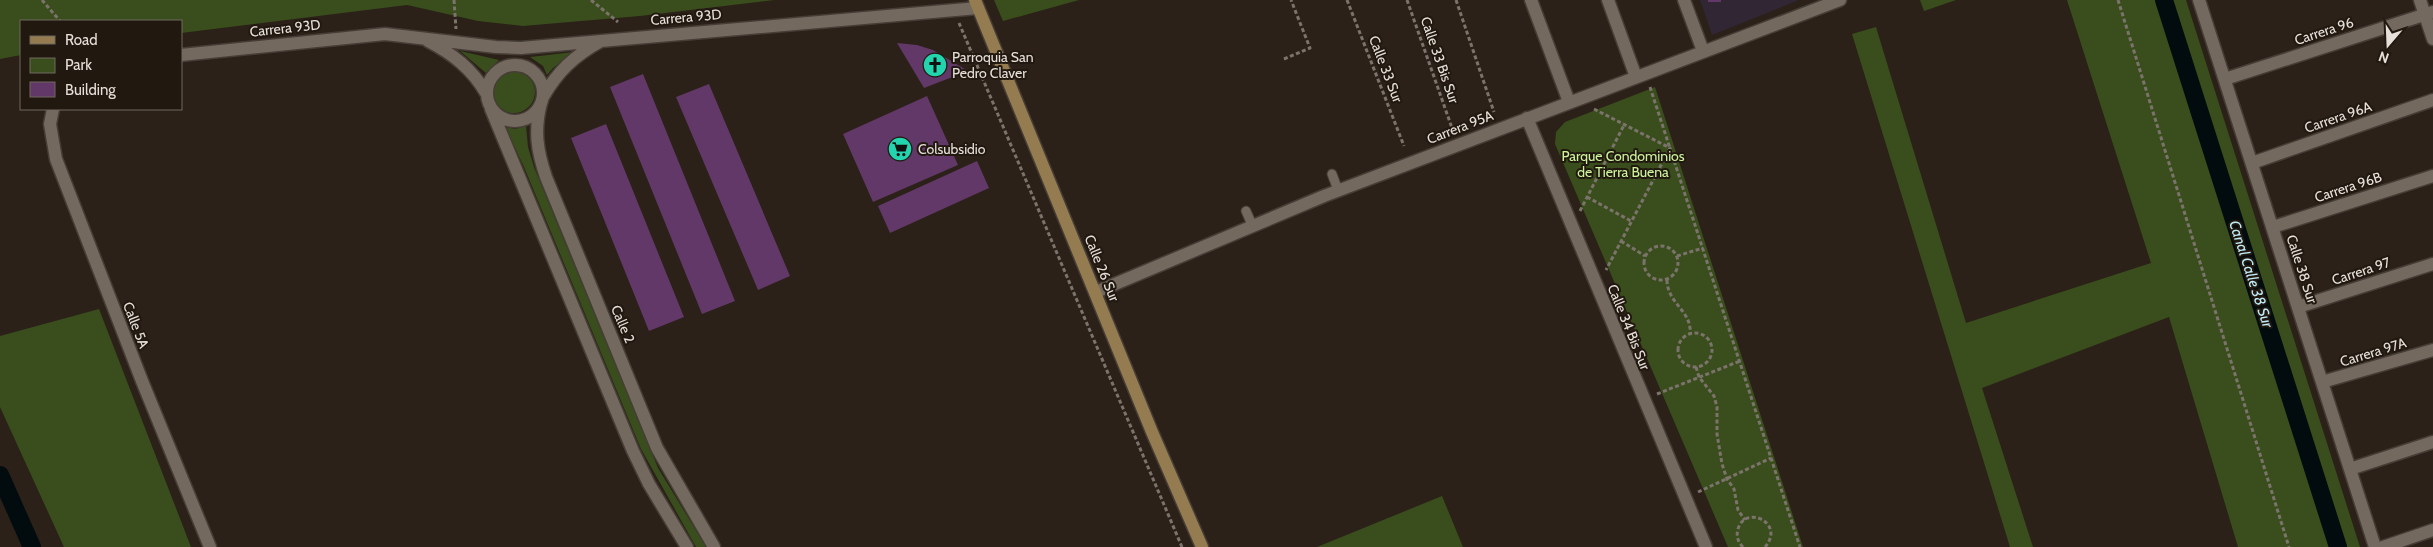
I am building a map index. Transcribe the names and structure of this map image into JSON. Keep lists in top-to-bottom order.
{
  "streets": {
    "street": [
      "Carrera 93D",
      "Carrera 96",
      "Carrera 96A",
      "Carrera 95A",
      "Carrera 96B",
      "Calle 26 Sur",
      "Calle 38 Sur",
      "Carrera 97",
      "Calle 2",
      "Calle 5A",
      "Calle 34 Bis Sur",
      "Carrera 97A"
    ],
    "path": ["Calle 33 Bis Sur", "Calle 33 Sur"]
  },
  "crossings": [
    ["Carrera 93D", "Calle 26 Sur"],
    ["Carrera 93D", "Calle 2"],
    ["Carrera 96", "Calle 38 Sur"],
    ["Carrera 96A", "Calle 38 Sur"],
    ["Carrera 95A", "Calle 26 Sur"],
    ["Carrera 95A", "Calle 34 Bis Sur"],
    ["Carrera 96B", "Calle 38 Sur"],
    ["Calle 38 Sur", "Carrera 97"],
    ["Calle 38 Sur", "Carrera 97A"]
  ],
  "water": ["Canal Calle 38 Sur"],
  "parks": ["Parque Condominios de Tierra Buena"],
  "places": {
    "church": ["Parroquia San Pedro Claver"],
    "supermarket": ["Colsubsidio"]
  },
  "legend": ["Road", "Park", "Building"],
  "north": "bottom"
}
